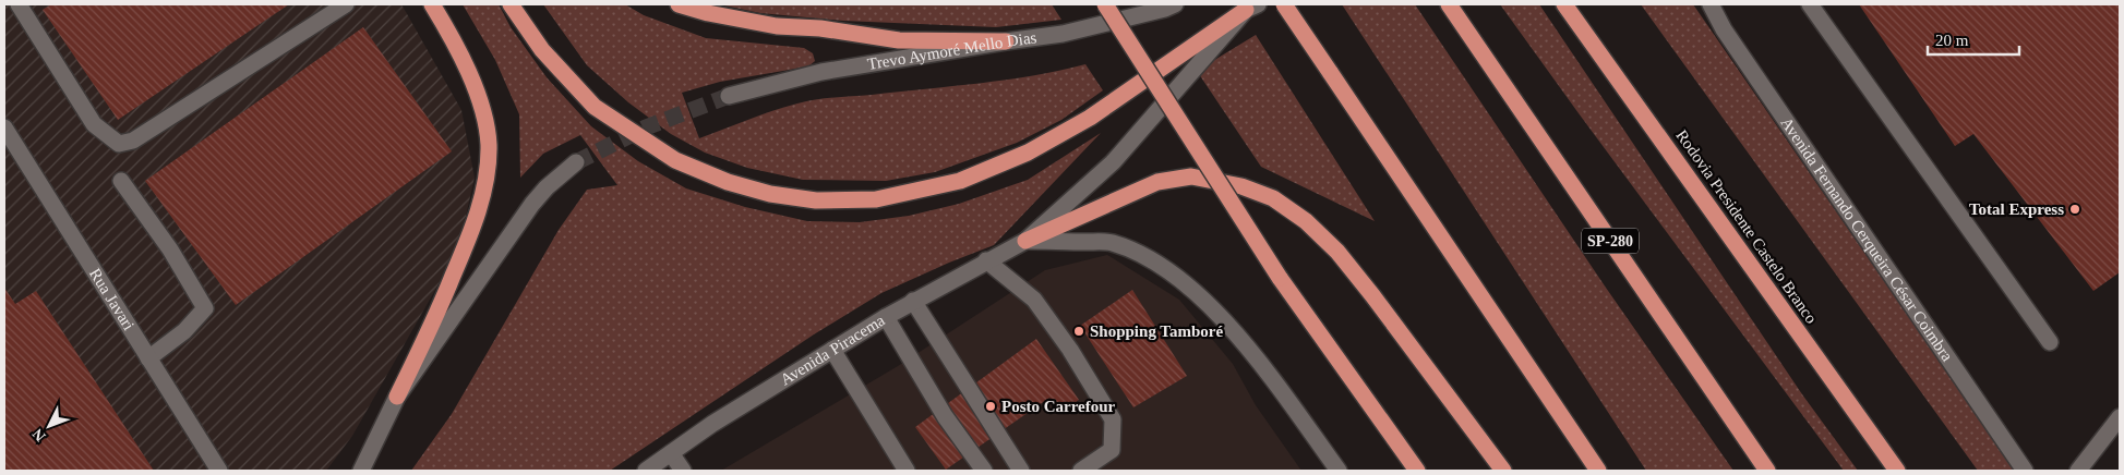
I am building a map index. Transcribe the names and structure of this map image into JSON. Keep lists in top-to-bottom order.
{
  "streets": {
    "highway": ["Rodovia Presidente Castelo Branco", "SP-280"],
    "main road": [
      "Trevo Aymoré Mello Dias",
      "Avenida Fernando Cerqueira César Coimbra",
      "Rua Javari",
      "Avenida Piracema"
    ]
  },
  "places": ["Total Express", "Shopping Tamboré", "Posto Carrefour"],
  "scale_bar": "20 m",
  "north": "bottom left"
}
